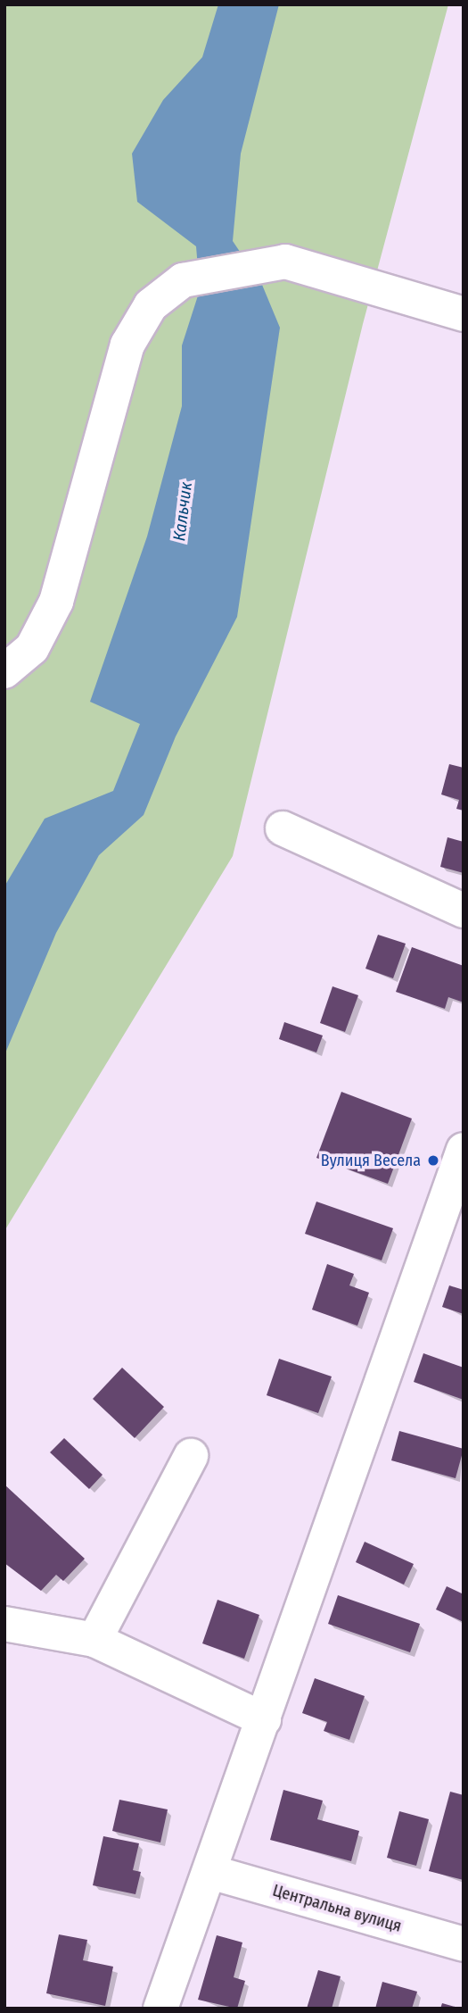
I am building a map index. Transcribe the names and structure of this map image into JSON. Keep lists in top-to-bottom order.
{
  "streets": {
    "street": ["Центральна вулиця"]
  },
  "water": ["Кальчик"],
  "places": ["Вулиця Весела"]
}
